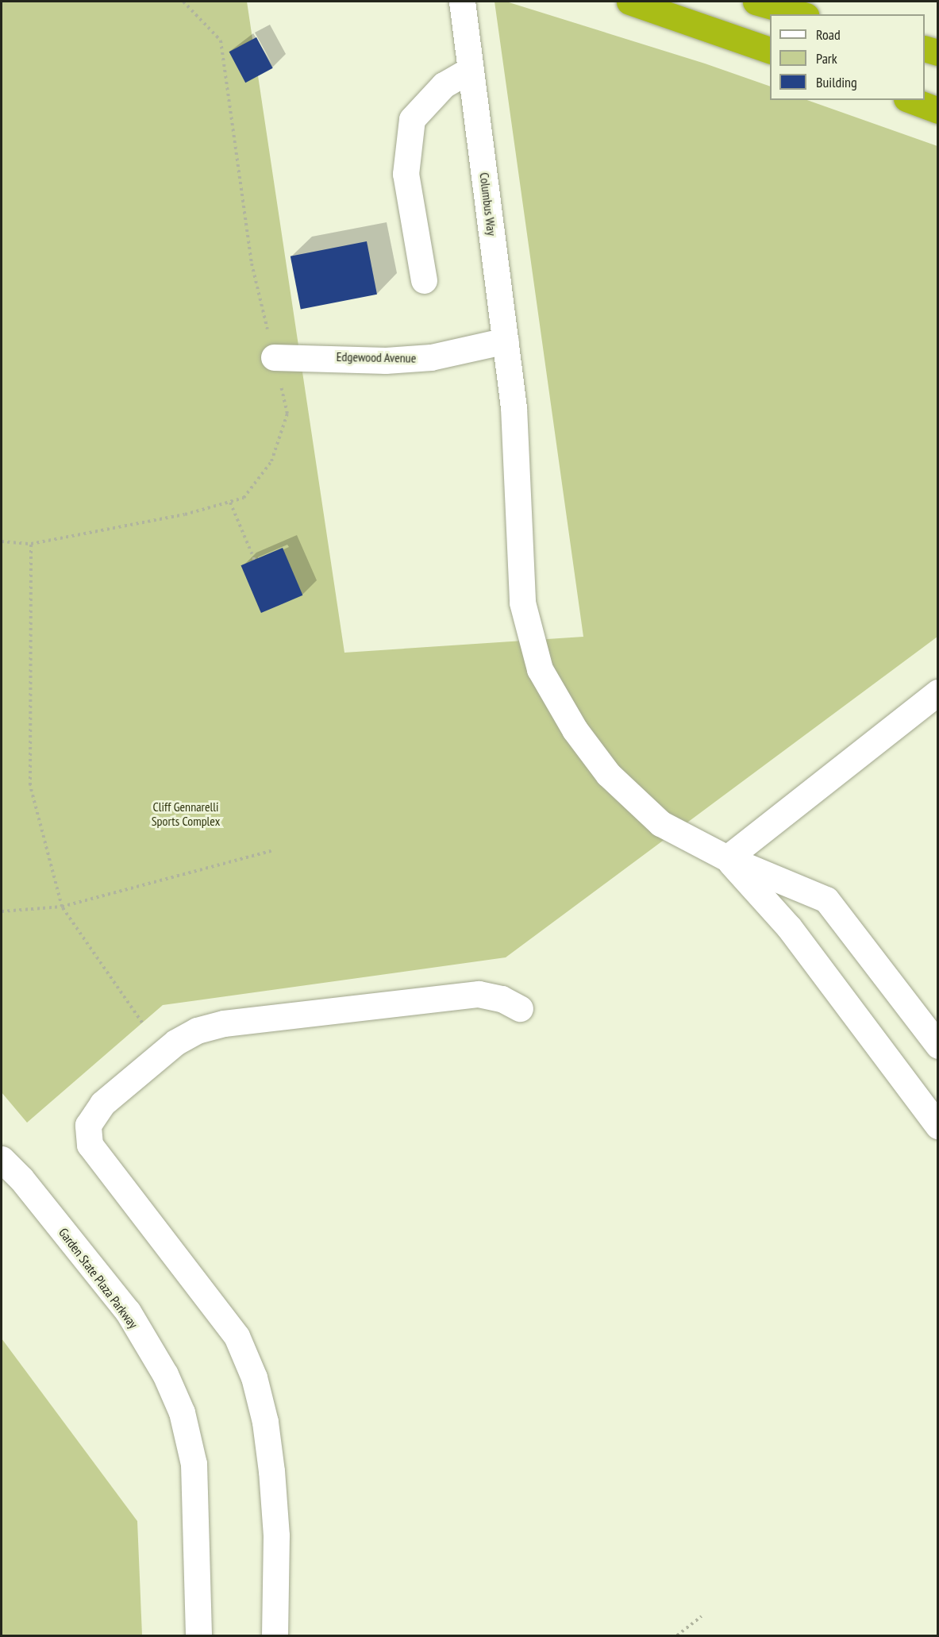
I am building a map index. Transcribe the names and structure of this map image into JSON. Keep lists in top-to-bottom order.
{
  "streets": {
    "street": ["Columbus Way", "Edgewood Avenue", "Garden State Plaza Parkway"]
  },
  "crossings": [
    ["Columbus Way", "Edgewood Avenue"]
  ],
  "parks": ["Cliff Gennarelli Sports Complex"],
  "legend": ["Road", "Park", "Building"]
}
